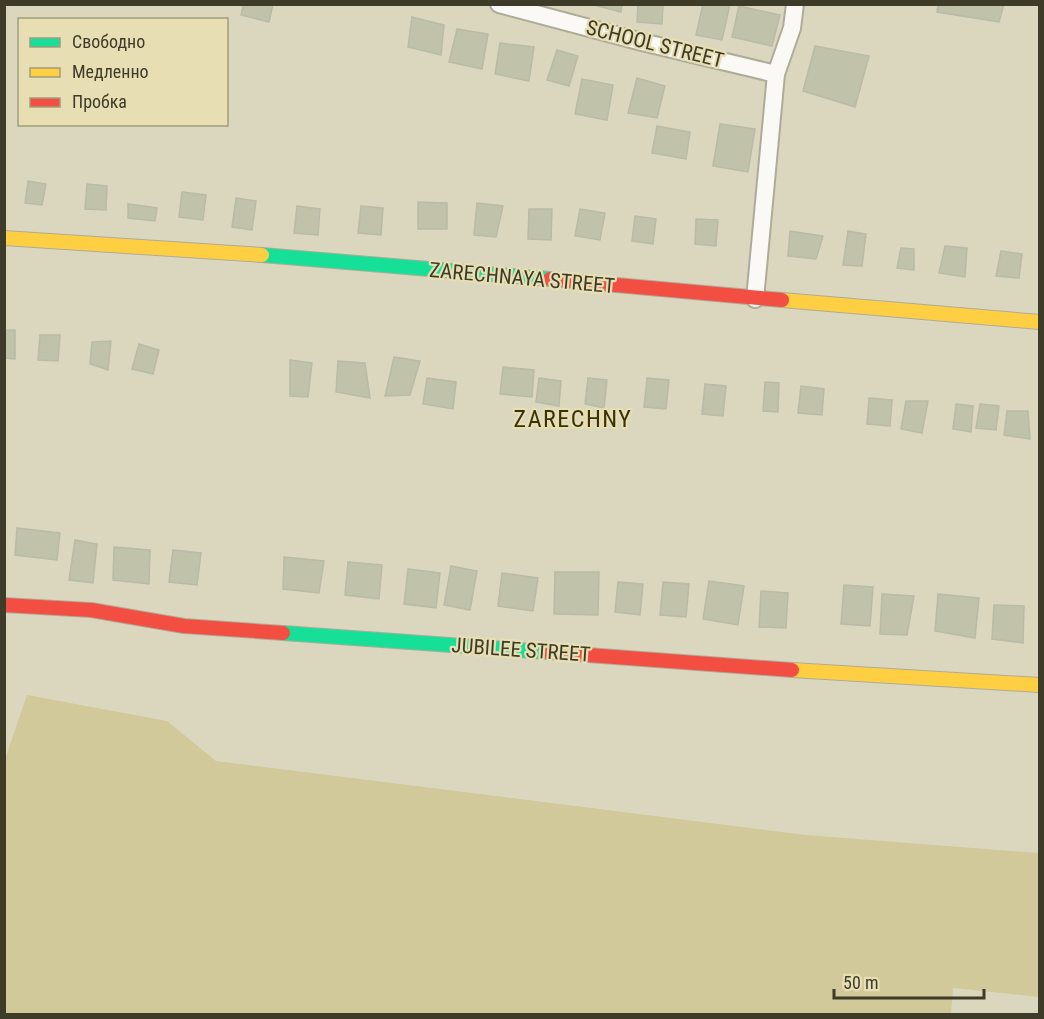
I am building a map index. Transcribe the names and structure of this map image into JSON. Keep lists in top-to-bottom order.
{
  "streets": {
    "street": ["SCHOOL STREET", "ZARECHNAYA STREET", "JUBILEE STREET"]
  },
  "districts": ["ZARECHNY"],
  "legend": ["Свободно", "Медленно", "Пробка"],
  "scale_bar": "50 m"
}
